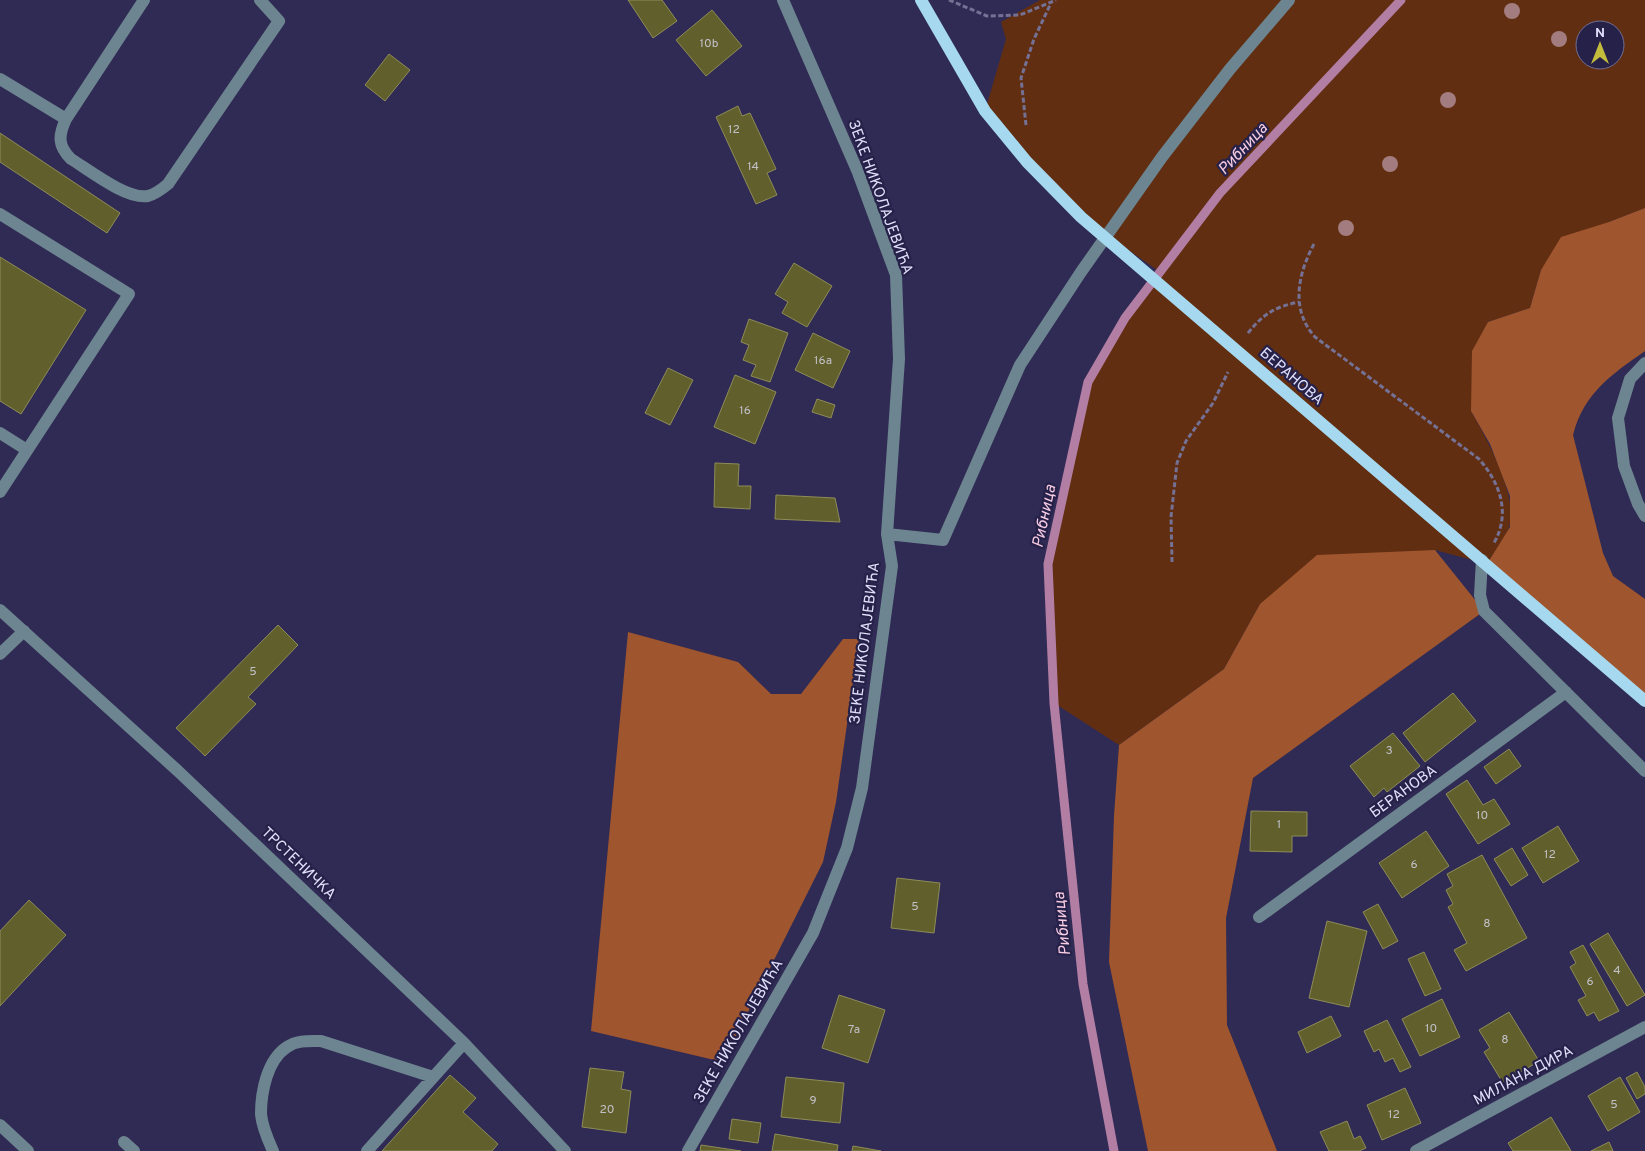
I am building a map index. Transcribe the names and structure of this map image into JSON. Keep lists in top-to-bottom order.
{
  "streets": {
    "main road": ["БЕРАНОВА"],
    "street": ["ЗЕКЕ НИКОЛАЈЕВИЋА", "ТРСТЕНИЧКА", "МИЛАНА ДИРА"]
  },
  "water": ["Рибница"],
  "house_numbers": [
    "10b",
    "12",
    "14",
    "16a",
    "16",
    "5",
    "3",
    "10",
    "1",
    "12",
    "6",
    "5",
    "8",
    "4",
    "6",
    "10",
    "7a",
    "8",
    "9",
    "5",
    "20",
    "12"
  ],
  "north": "top"
}
